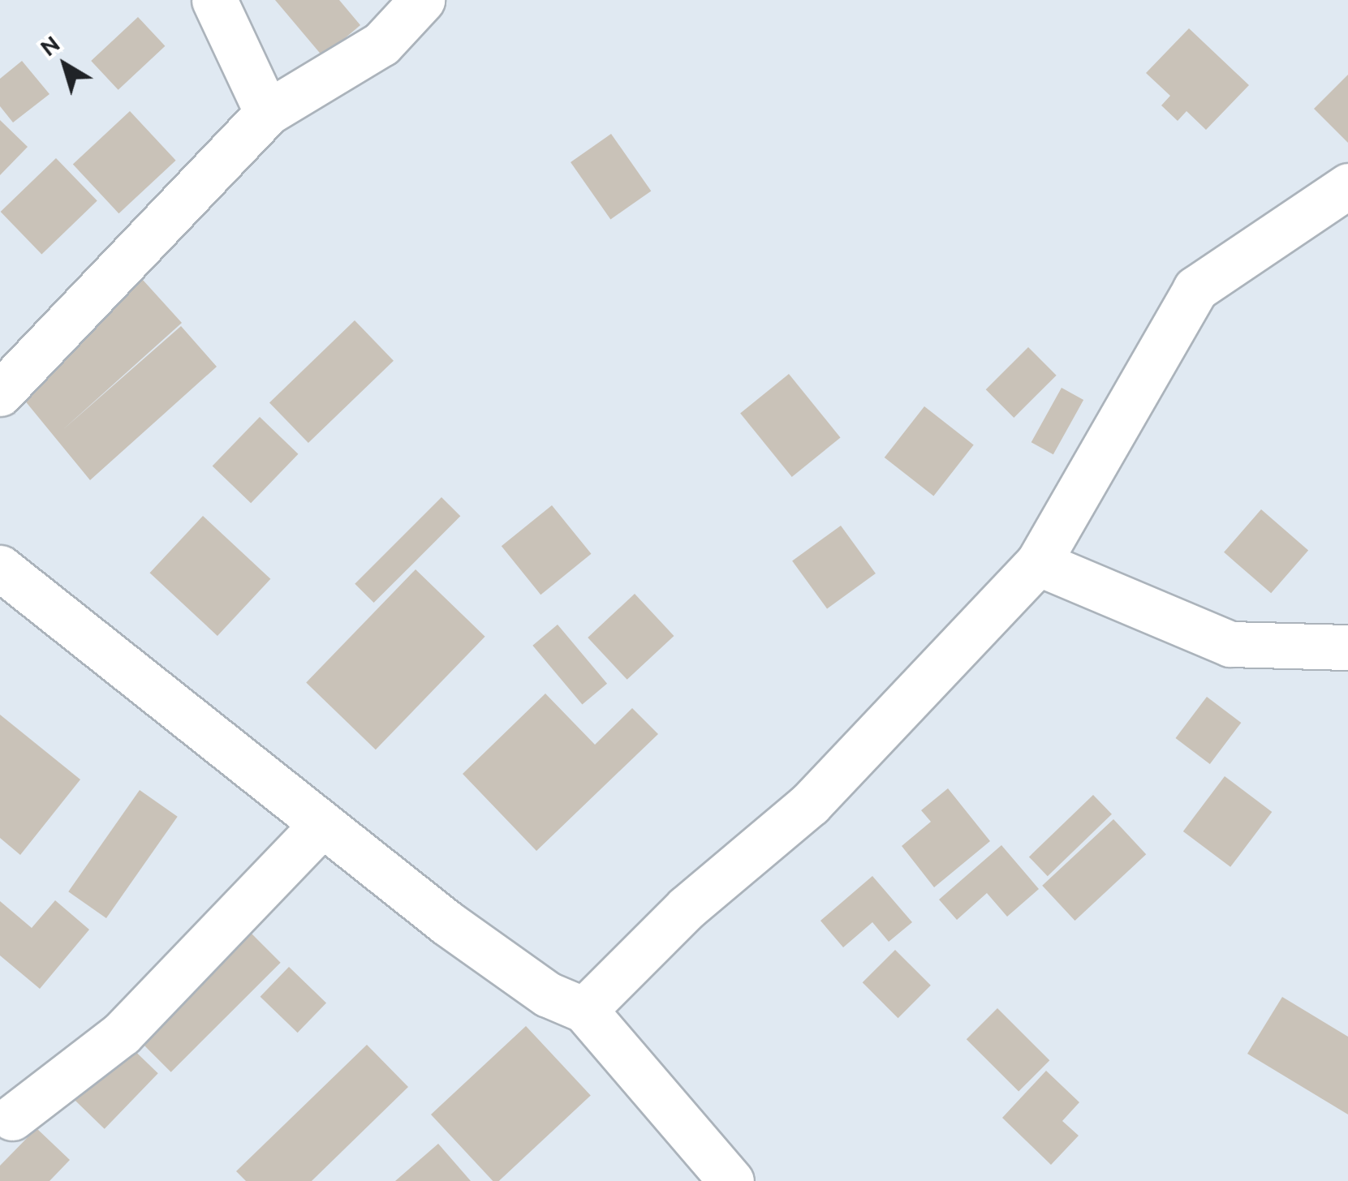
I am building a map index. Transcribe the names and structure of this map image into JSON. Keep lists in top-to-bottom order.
{
  "north": "top left"
}
